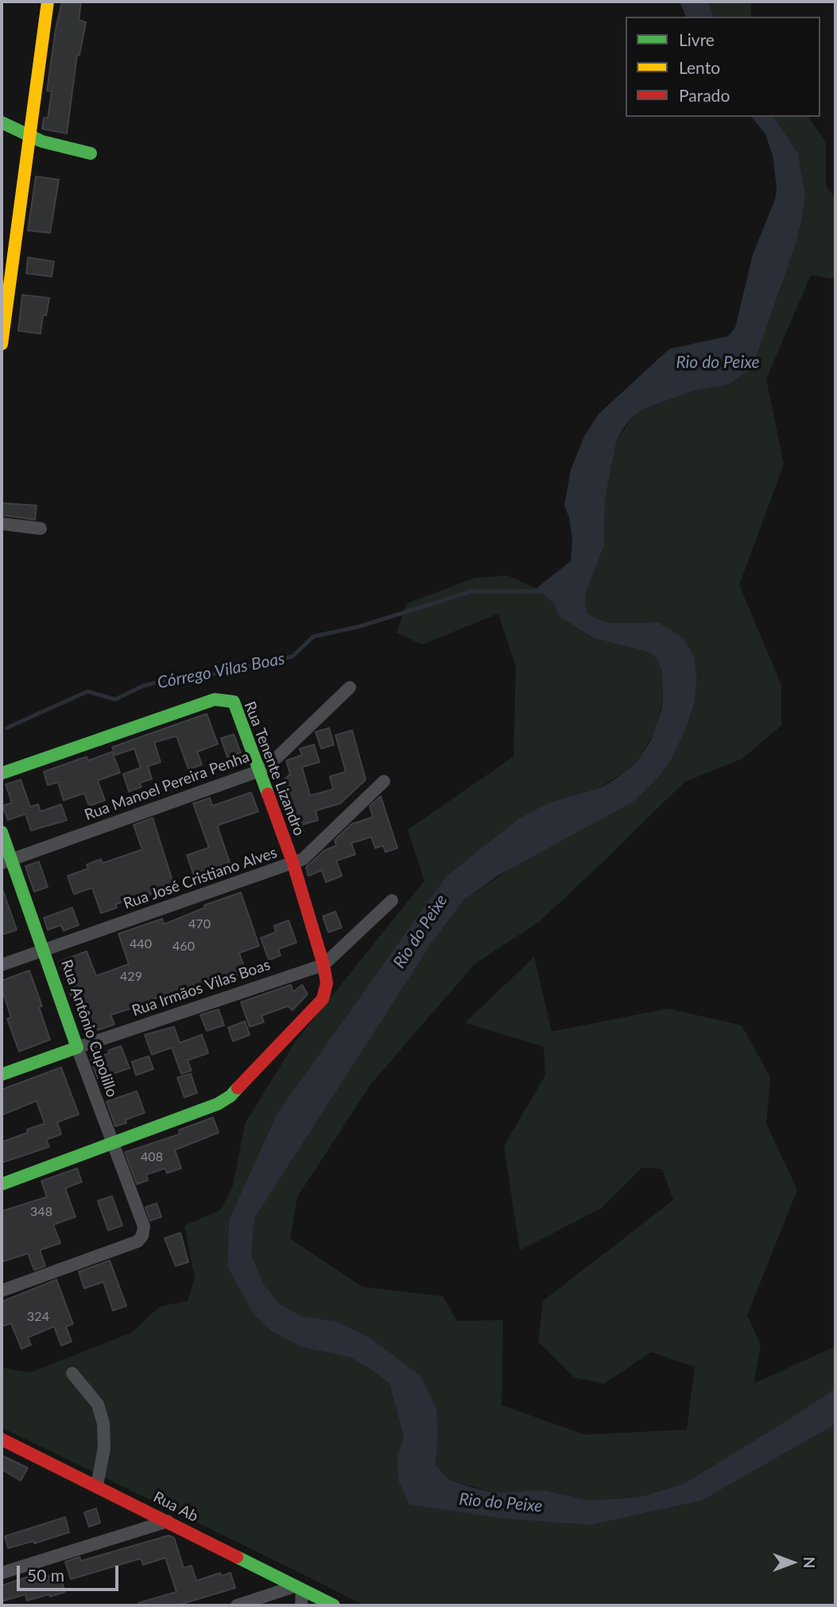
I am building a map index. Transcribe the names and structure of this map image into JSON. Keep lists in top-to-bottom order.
{
  "streets": {
    "street": [
      "Rua Tenente Lizandro",
      "Rua Manoel Pereira Penha",
      "Rua José Cristiano Alves",
      "Rua Irmãos Vilas Boas",
      "Rua Antônio Cupolillo",
      "Rua Ab"
    ]
  },
  "crossings": [
    ["Rua Tenente Lizandro", "Rua Manoel Pereira Penha"],
    ["Rua Tenente Lizandro", "Rua José Cristiano Alves"],
    ["Rua Tenente Lizandro", "Rua Irmãos Vilas Boas"],
    ["Rua Tenente Lizandro", "Rua Antônio Cupolillo"],
    ["Rua Manoel Pereira Penha", "Rua Antônio Cupolillo"],
    ["Rua José Cristiano Alves", "Rua Antônio Cupolillo"],
    ["Rua Irmãos Vilas Boas", "Rua Antônio Cupolillo"]
  ],
  "water": ["Rio do Peixe", "Córrego Vilas Boas"],
  "house_numbers": [
    "470",
    "440",
    "460",
    "429",
    "408",
    "348",
    "324"
  ],
  "legend": ["Livre", "Lento", "Parado"],
  "scale_bar": "50 m",
  "north": "right"
}
